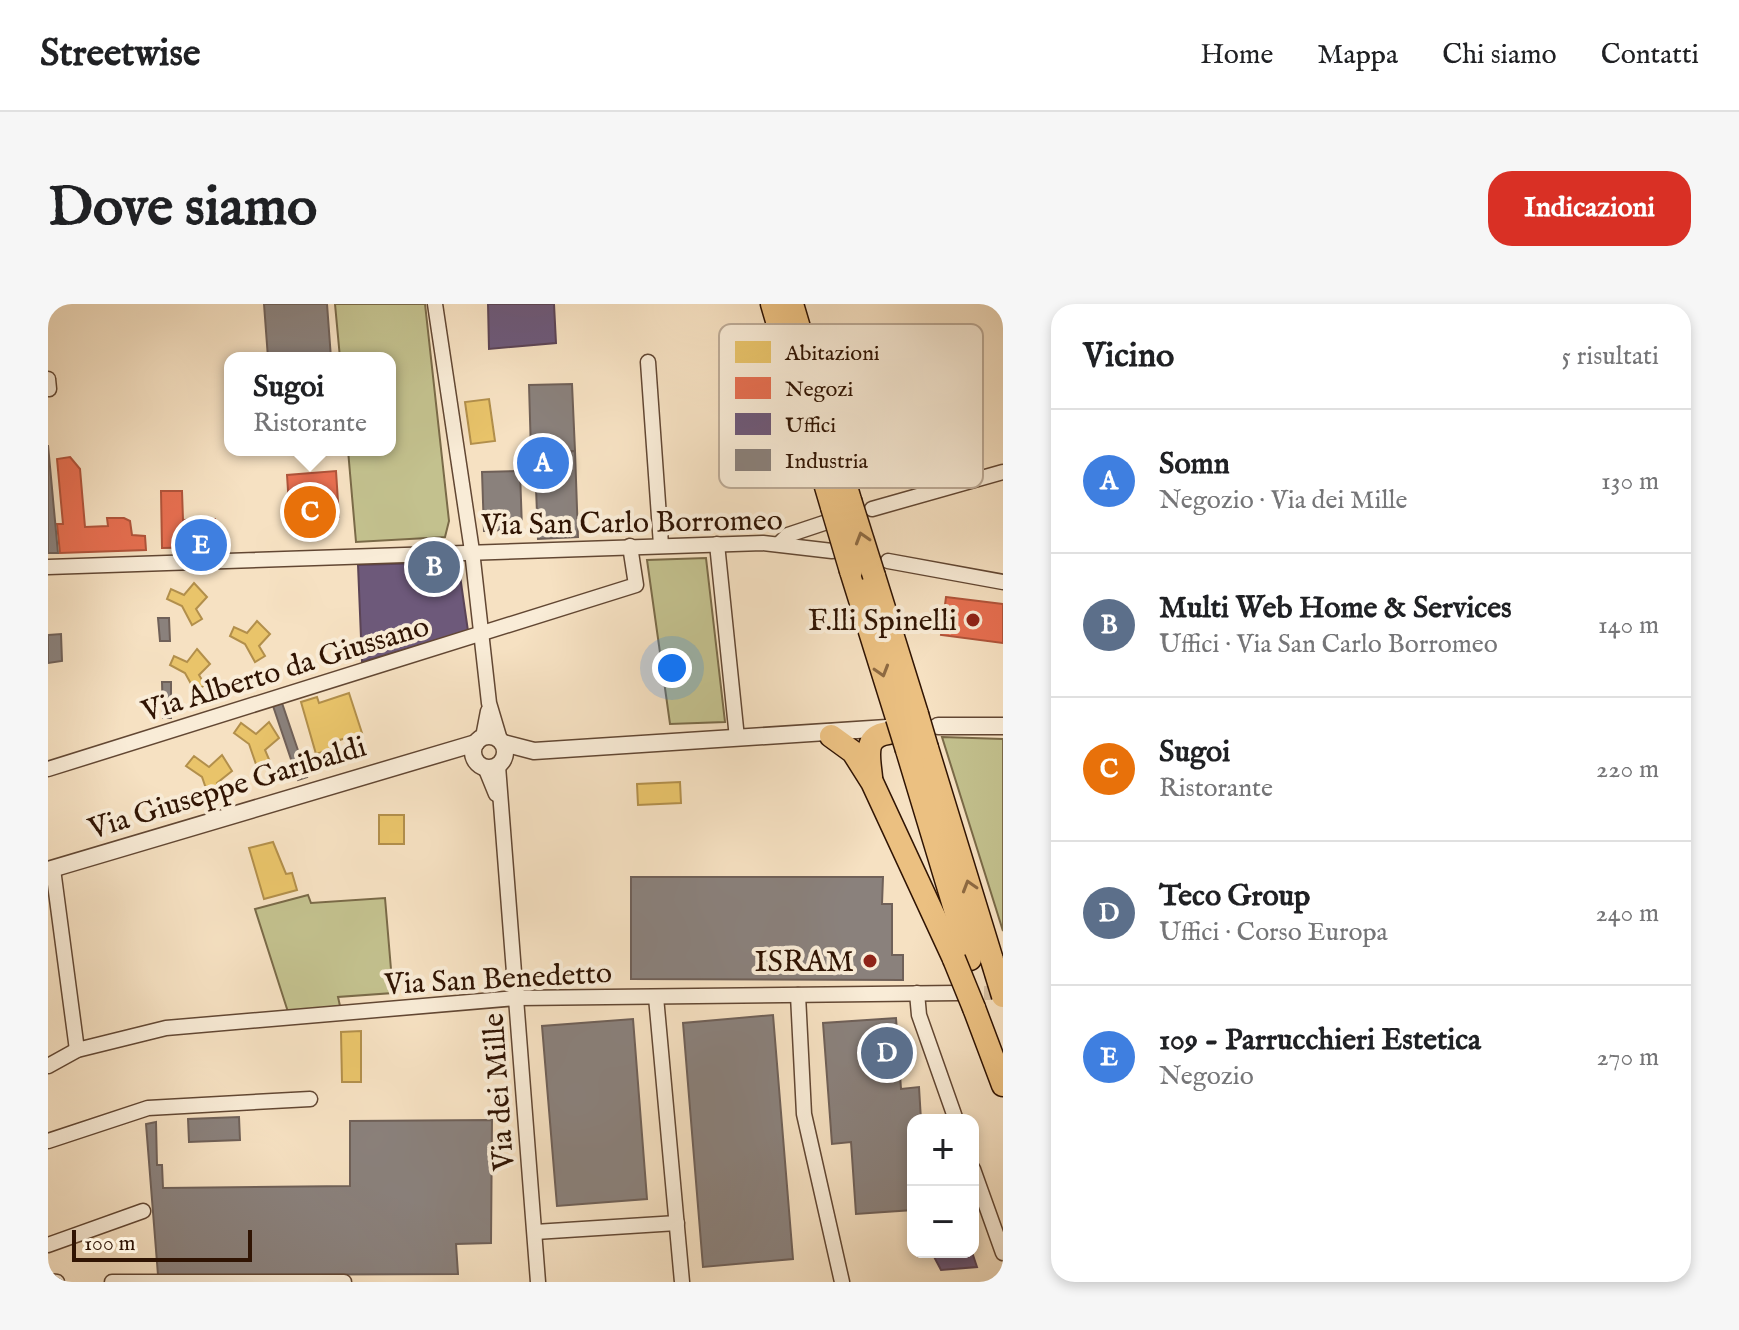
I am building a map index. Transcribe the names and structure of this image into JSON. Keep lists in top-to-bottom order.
{
  "streets": {
    "street": [
      "Via San Carlo Borromeo",
      "Via Alberto da Giussano",
      "Via Giuseppe Garibaldi",
      "Via San Benedetto",
      "Via dei Mille"
    ]
  },
  "crossings": [
    ["Via San Carlo Borromeo", "Via Alberto da Giussano"],
    ["Via Giuseppe Garibaldi", "Via dei Mille"],
    ["Via San Benedetto", "Via dei Mille"]
  ],
  "places": ["F.lli Spinelli", "ISRAM"],
  "legend": [
    "Abitazioni",
    "Negozi",
    "Uffici",
    "Industria"
  ],
  "scale_bar": "100 m",
  "page": {
    "header": "Streetwise",
    "nav": [
      "Home",
      "Mappa",
      "Chi siamo",
      "Contatti"
    ],
    "buttons": "Indicazioni",
    "title": "Dove siamo",
    "heading": ["Vicino", "5 risultati"],
    "popup": ["Sugoi", "Ristorante"],
    "list": [
      {
        "mark": "A",
        "name": "Somn",
        "note": "Negozio · Via dei Mille",
        "value": "130 m"
      },
      {
        "mark": "B",
        "name": "Multi Web Home & Services",
        "note": "Uffici · Via San Carlo Borromeo",
        "value": "140 m"
      },
      {
        "mark": "C",
        "name": "Sugoi",
        "note": "Ristorante",
        "value": "220 m"
      },
      {
        "mark": "D",
        "name": "Teco Group",
        "note": "Uffici · Corso Europa",
        "value": "240 m"
      },
      {
        "mark": "E",
        "name": "109 - Parrucchieri Estetica",
        "note": "Negozio",
        "value": "270 m"
      }
    ],
    "pins": [
      "A",
      "C",
      "E",
      "B",
      "D"
    ],
    "map_buttons": ["+", "−"],
    "scale": "100 m"
  }
}
